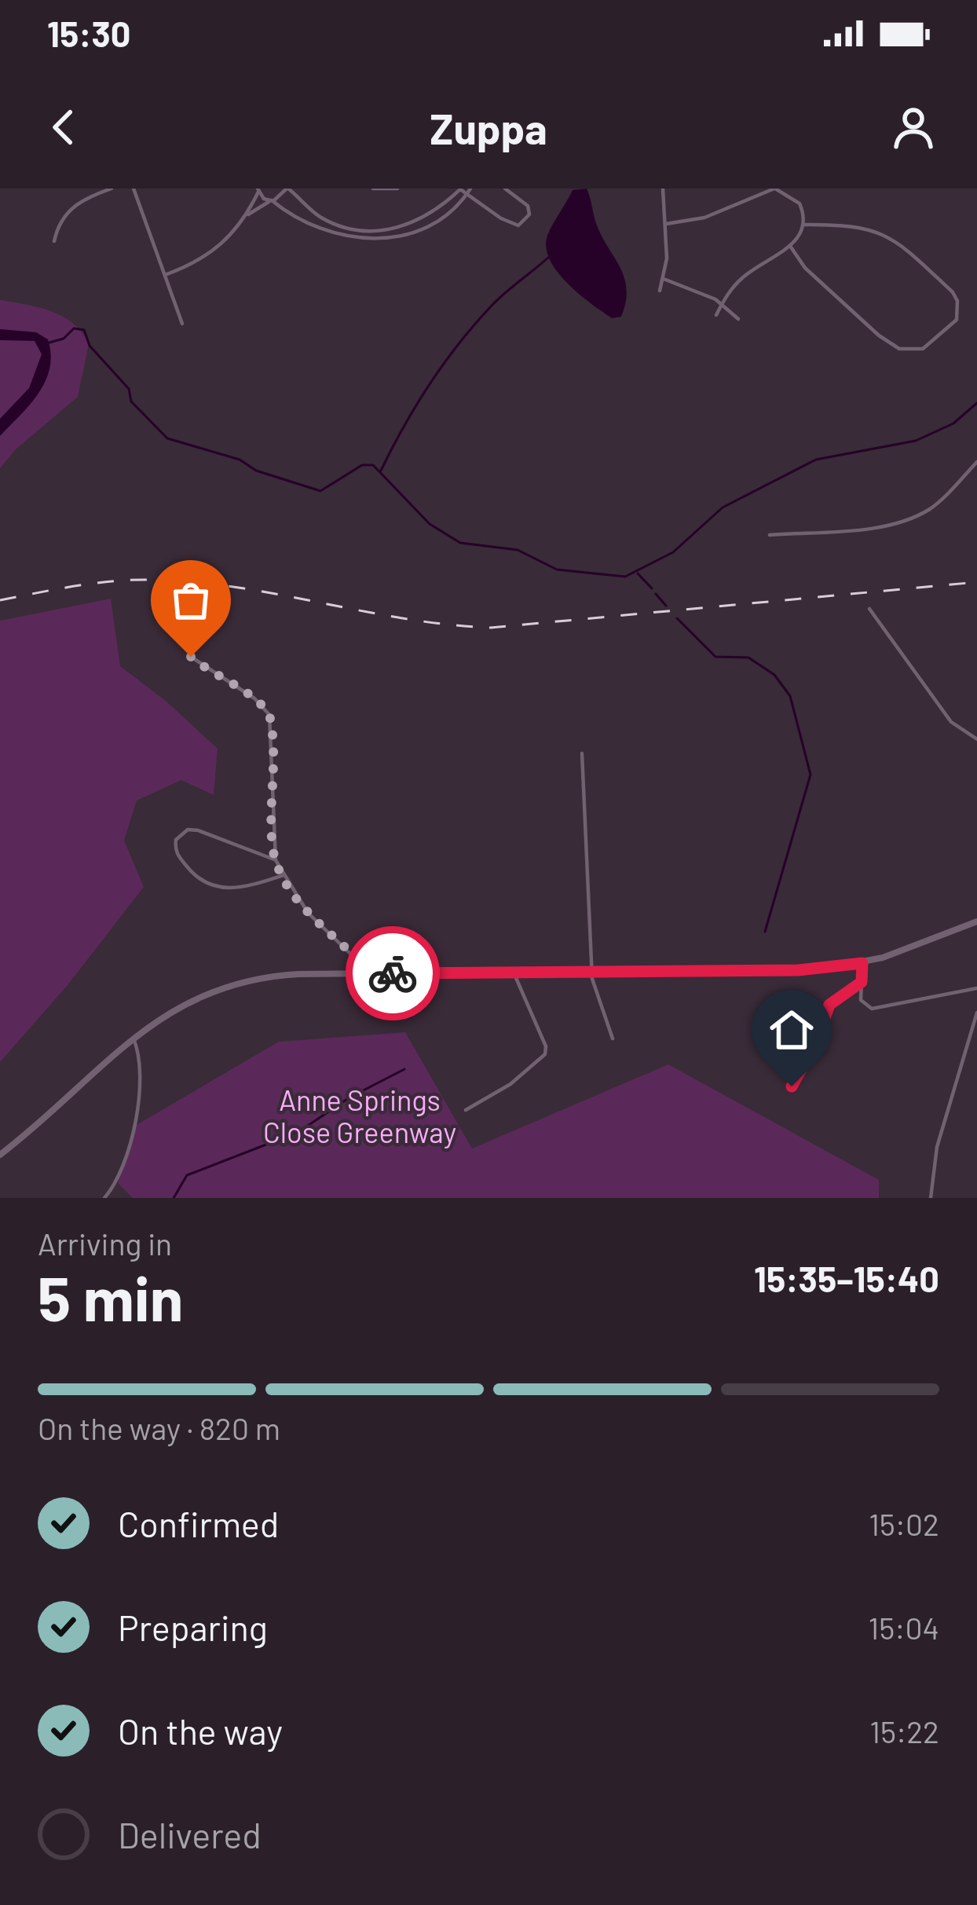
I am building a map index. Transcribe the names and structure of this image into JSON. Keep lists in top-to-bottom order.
{
  "parks": ["Anne Springs Close Greenway"],
  "page": {
    "status": "15:30",
    "header": "Zuppa",
    "heading": ["5 min", "Arriving in", "15:35–15:40"],
    "bar": "On the way · 820 m",
    "list": [
      ["Confirmed", "15:02"],
      ["Preparing", "15:04"],
      ["On the way", "15:22"],
      "Delivered"
    ]
  }
}
